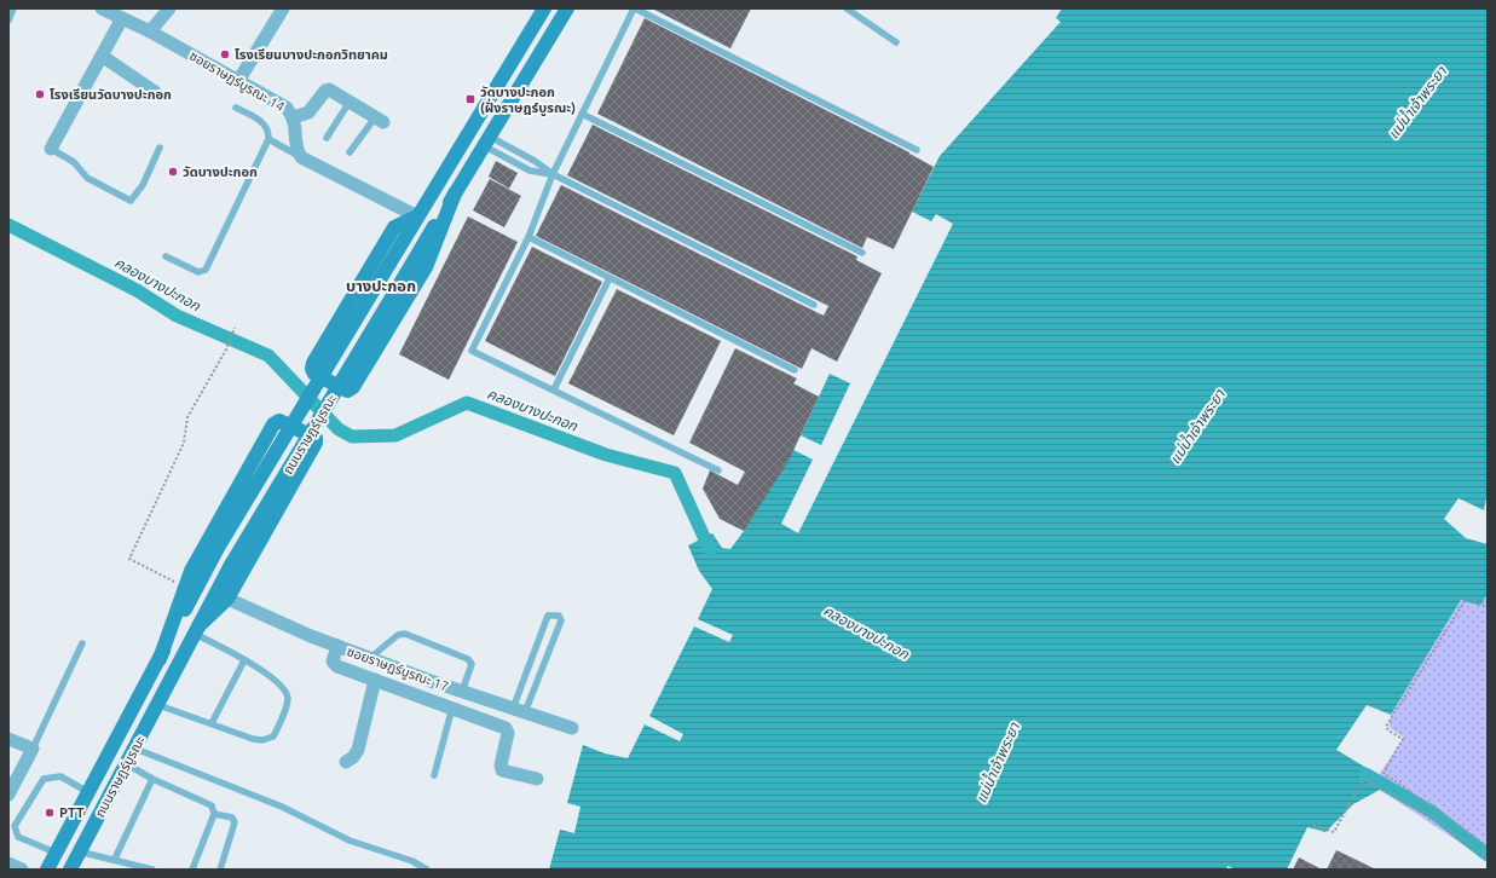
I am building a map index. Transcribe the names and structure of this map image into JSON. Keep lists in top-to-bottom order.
{
  "streets": {
    "main road": ["ถนนราษฎร์บูรณะ"],
    "street": ["ซอยราษฎร์บูรณะ 14", "ซอยราษฎร์บูรณะ 17"]
  },
  "districts": ["บางปะกอก"],
  "water": ["แม่น้ำเจ้าพระยา", "คลองบางปะกอก"],
  "places": {
    "other": [
      "โรงเรียนบางปะกอกวิทยาคม",
      "โรงเรียนวัดบางปะกอก",
      "วัดบางปะกอก",
      "PTT"
    ],
    "transit": ["วัดบางปะกอก (ฝั่งราษฎร์บูรณะ)"]
  }
}
